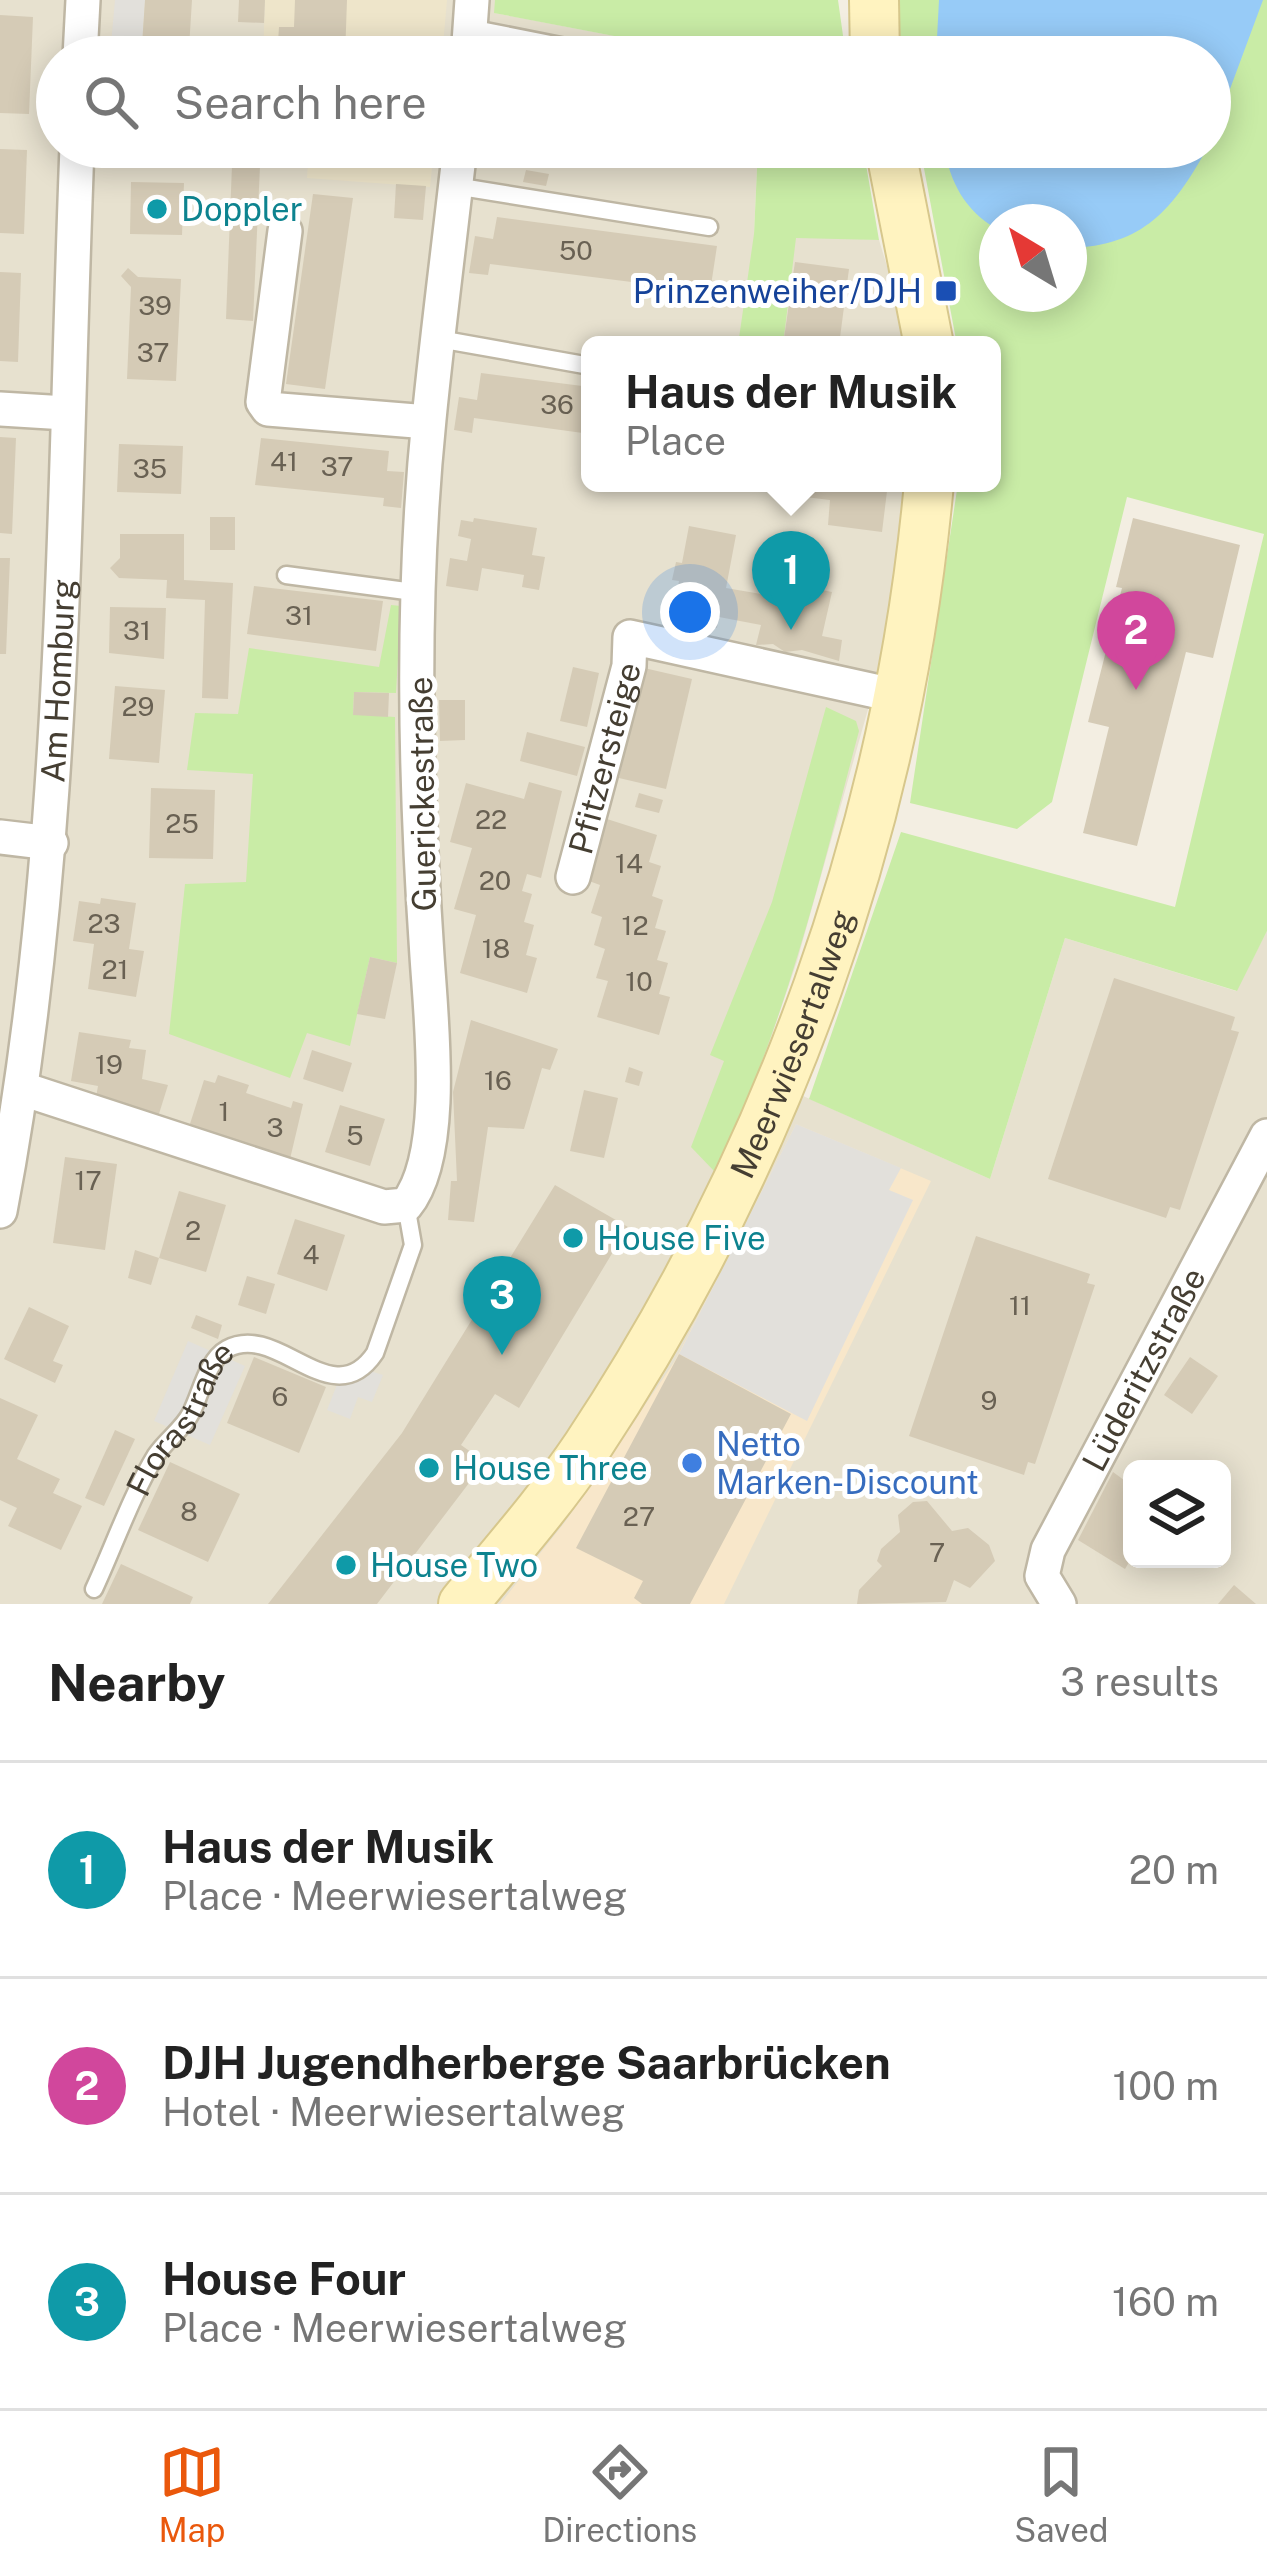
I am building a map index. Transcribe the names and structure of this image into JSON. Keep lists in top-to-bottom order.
{
  "streets": {
    "main road": ["Meerwiesertalweg"],
    "street": [
      "Am Homburg",
      "Pfitzersteige",
      "Guerickestraße",
      "Lüderitzstraße",
      "Florastraße"
    ]
  },
  "crossings": [
    ["Pfitzersteige", "Meerwiesertalweg"],
    ["Guerickestraße", "Florastraße"]
  ],
  "places": {
    "other": [
      "Doppler",
      "House Five",
      "Netto Marken-Discount",
      "House Three",
      "House Two"
    ],
    "transit": ["Prinzenweiher/DJH"]
  },
  "house_numbers": [
    "50",
    "39",
    "37",
    "36",
    "41",
    "37",
    "35",
    "31",
    "31",
    "29",
    "22",
    "25",
    "14",
    "20",
    "23",
    "12",
    "18",
    "21",
    "10",
    "19",
    "16",
    "1",
    "3",
    "5",
    "17",
    "2",
    "4",
    "11",
    "6",
    "9",
    "8",
    "27",
    "7"
  ],
  "north": "top left",
  "page": {
    "search": "Search here",
    "popup": ["Haus der Musik", "Place"],
    "pins": ["1", "2", "3"],
    "heading": ["Nearby", "3 results"],
    "list": [
      {
        "mark": "1",
        "name": "Haus der Musik",
        "note": "Place · Meerwiesertalweg",
        "value": "20 m"
      },
      {
        "mark": "2",
        "name": "DJH Jugendherberge Saarbrücken",
        "note": "Hotel · Meerwiesertalweg",
        "value": "100 m"
      },
      {
        "mark": "3",
        "name": "House Four",
        "note": "Place · Meerwiesertalweg",
        "value": "160 m"
      }
    ],
    "nav": ["Map", "Directions", "Saved"]
  }
}
